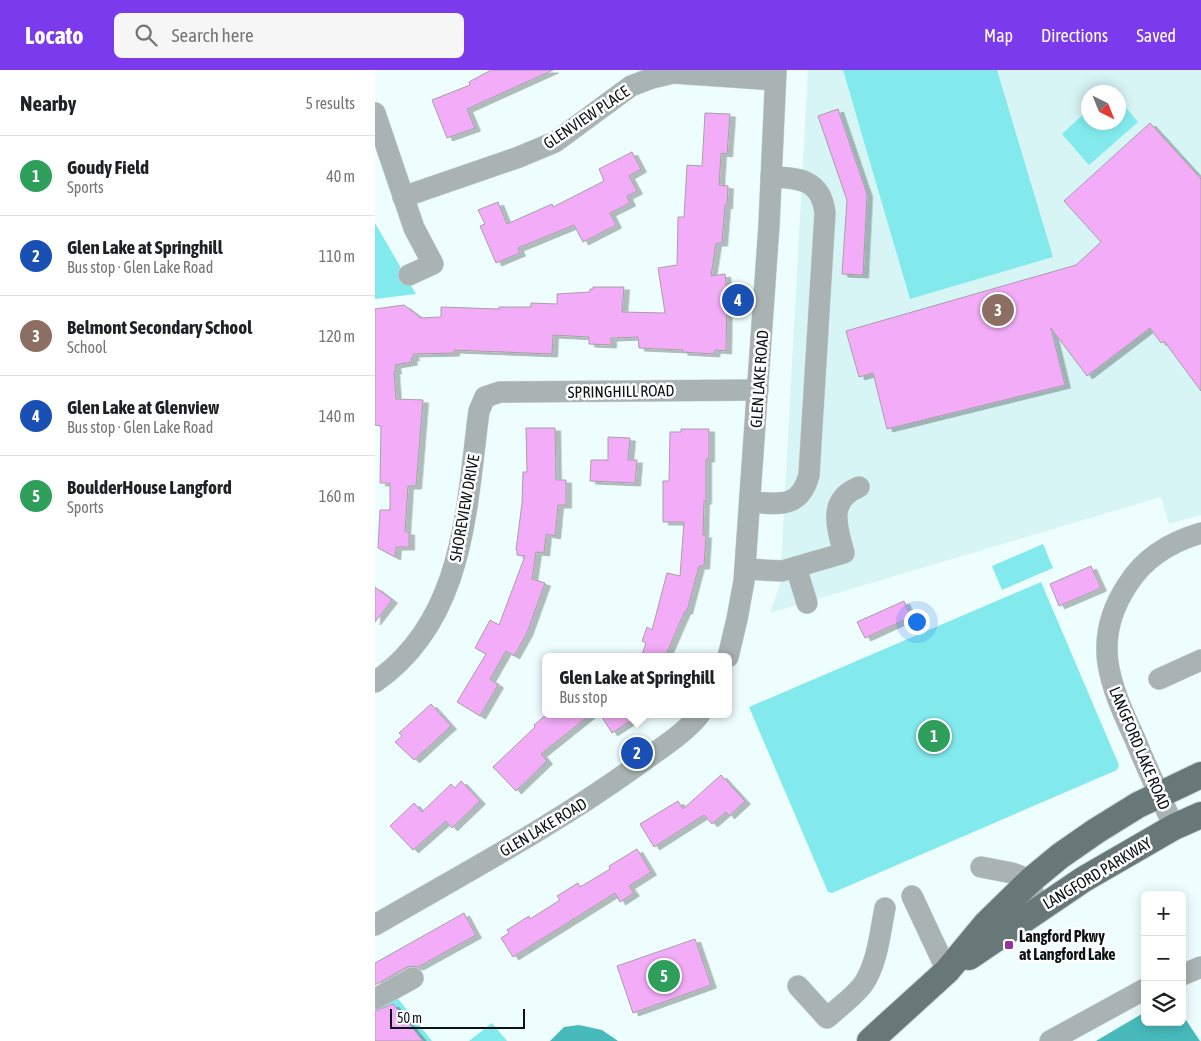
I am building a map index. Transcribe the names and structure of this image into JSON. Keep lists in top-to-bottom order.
{
  "streets": {
    "main road": ["LANGFORD PARKWAY"],
    "street": [
      "GLENVIEW PLACE",
      "GLEN LAKE ROAD",
      "SPRINGHILL ROAD",
      "SHOREVIEW DRIVE",
      "LANGFORD LAKE ROAD"
    ]
  },
  "crossings": [
    ["GLENVIEW PLACE", "GLEN LAKE ROAD"],
    ["GLEN LAKE ROAD", "SPRINGHILL ROAD"],
    ["SPRINGHILL ROAD", "SHOREVIEW DRIVE"],
    ["LANGFORD LAKE ROAD", "LANGFORD PARKWAY"]
  ],
  "places": {
    "transit": ["Langford Pkwy at Langford Lake"]
  },
  "scale_bar": "50 m",
  "north": "bottom right",
  "page": {
    "header": "Locato",
    "search": "Search here",
    "nav": ["Map", "Directions", "Saved"],
    "heading": ["Nearby", "5 results"],
    "list": [
      {
        "mark": "1",
        "name": "Goudy Field",
        "note": "Sports",
        "value": "40 m"
      },
      {
        "mark": "2",
        "name": "Glen Lake at Springhill",
        "note": "Bus stop · Glen Lake Road",
        "value": "110 m"
      },
      {
        "mark": "3",
        "name": "Belmont Secondary School",
        "note": "School",
        "value": "120 m"
      },
      {
        "mark": "4",
        "name": "Glen Lake at Glenview",
        "note": "Bus stop · Glen Lake Road",
        "value": "140 m"
      },
      {
        "mark": "5",
        "name": "BoulderHouse Langford",
        "note": "Sports",
        "value": "160 m"
      }
    ],
    "pins": [
      "4",
      "3",
      "1",
      "2",
      "5"
    ],
    "popup": ["Glen Lake at Springhill", "Bus stop"],
    "map_buttons": ["+", "−"],
    "scale": "50 m"
  }
}
